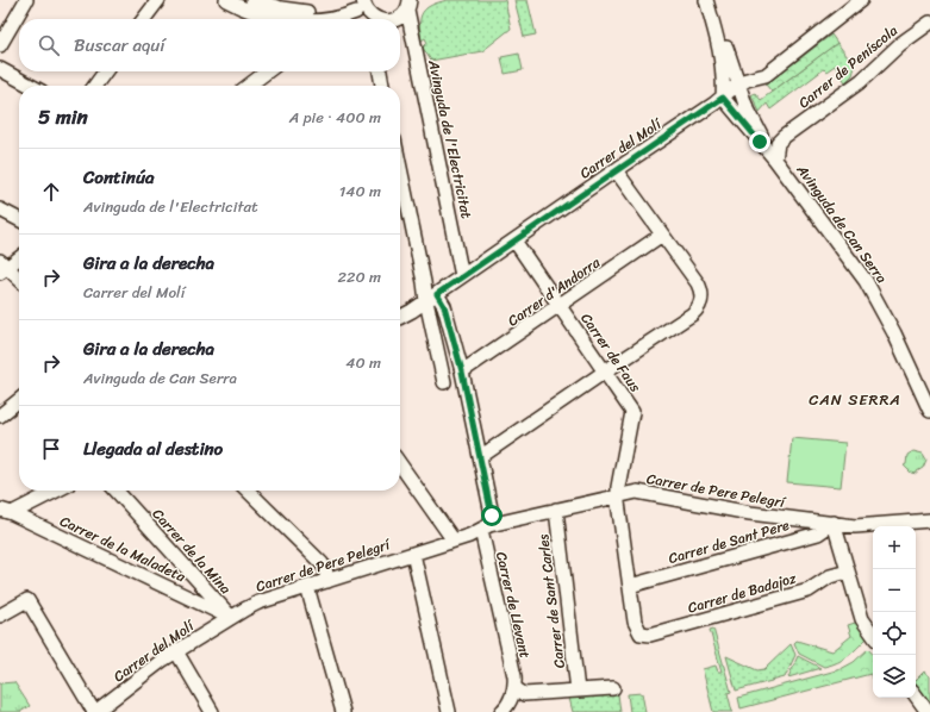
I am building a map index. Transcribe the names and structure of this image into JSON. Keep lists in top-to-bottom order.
{
  "streets": {
    "street": [
      "Carrer de Peníscola",
      "Avinguda de l'Electricitat",
      "Carrer del Molí",
      "Avinguda de Can Serra",
      "Carrer d'Andorra",
      "Carrer de Faus",
      "Carrer de Pere Pelegrí",
      "Carrer de Sant Pere",
      "Carrer de la Maladeta",
      "Carrer de la Mina",
      "Carrer de Badajoz",
      "Carrer de Sant Carles",
      "Carrer de Llevant"
    ]
  },
  "crossings": [
    ["Carrer de Peníscola", "Avinguda de Can Serra"],
    ["Avinguda de l'Electricitat", "Carrer del Molí"],
    ["Carrer del Molí", "Avinguda de Can Serra"],
    ["Carrer del Molí", "Carrer de Faus"],
    ["Carrer del Molí", "Carrer de Pere Pelegrí"],
    ["Carrer del Molí", "Carrer de la Maladeta"],
    ["Carrer del Molí", "Carrer de la Mina"],
    ["Carrer d'Andorra", "Carrer de Faus"],
    ["Carrer de Faus", "Carrer de Pere Pelegrí"],
    ["Carrer de Faus", "Carrer de Sant Pere"],
    ["Carrer de Faus", "Carrer de Badajoz"],
    ["Carrer de Pere Pelegrí", "Carrer de Sant Pere"],
    ["Carrer de Pere Pelegrí", "Carrer de la Maladeta"],
    ["Carrer de Pere Pelegrí", "Carrer de la Mina"],
    ["Carrer de Pere Pelegrí", "Carrer de Sant Carles"],
    ["Carrer de Pere Pelegrí", "Carrer de Llevant"],
    ["Carrer de la Maladeta", "Carrer de la Mina"]
  ],
  "districts": ["CAN SERRA"],
  "page": {
    "search": "Buscar aquí",
    "heading": ["5 min", "A pie · 400 m"],
    "list": [
      ["Continúa", "Avinguda de l'Electricitat", "140 m"],
      ["Gira a la derecha", "Carrer del Molí", "220 m"],
      ["Gira a la derecha", "Avinguda de Can Serra", "40 m"],
      "Llegada al destino"
    ],
    "map_buttons": ["+", "−"]
  }
}
